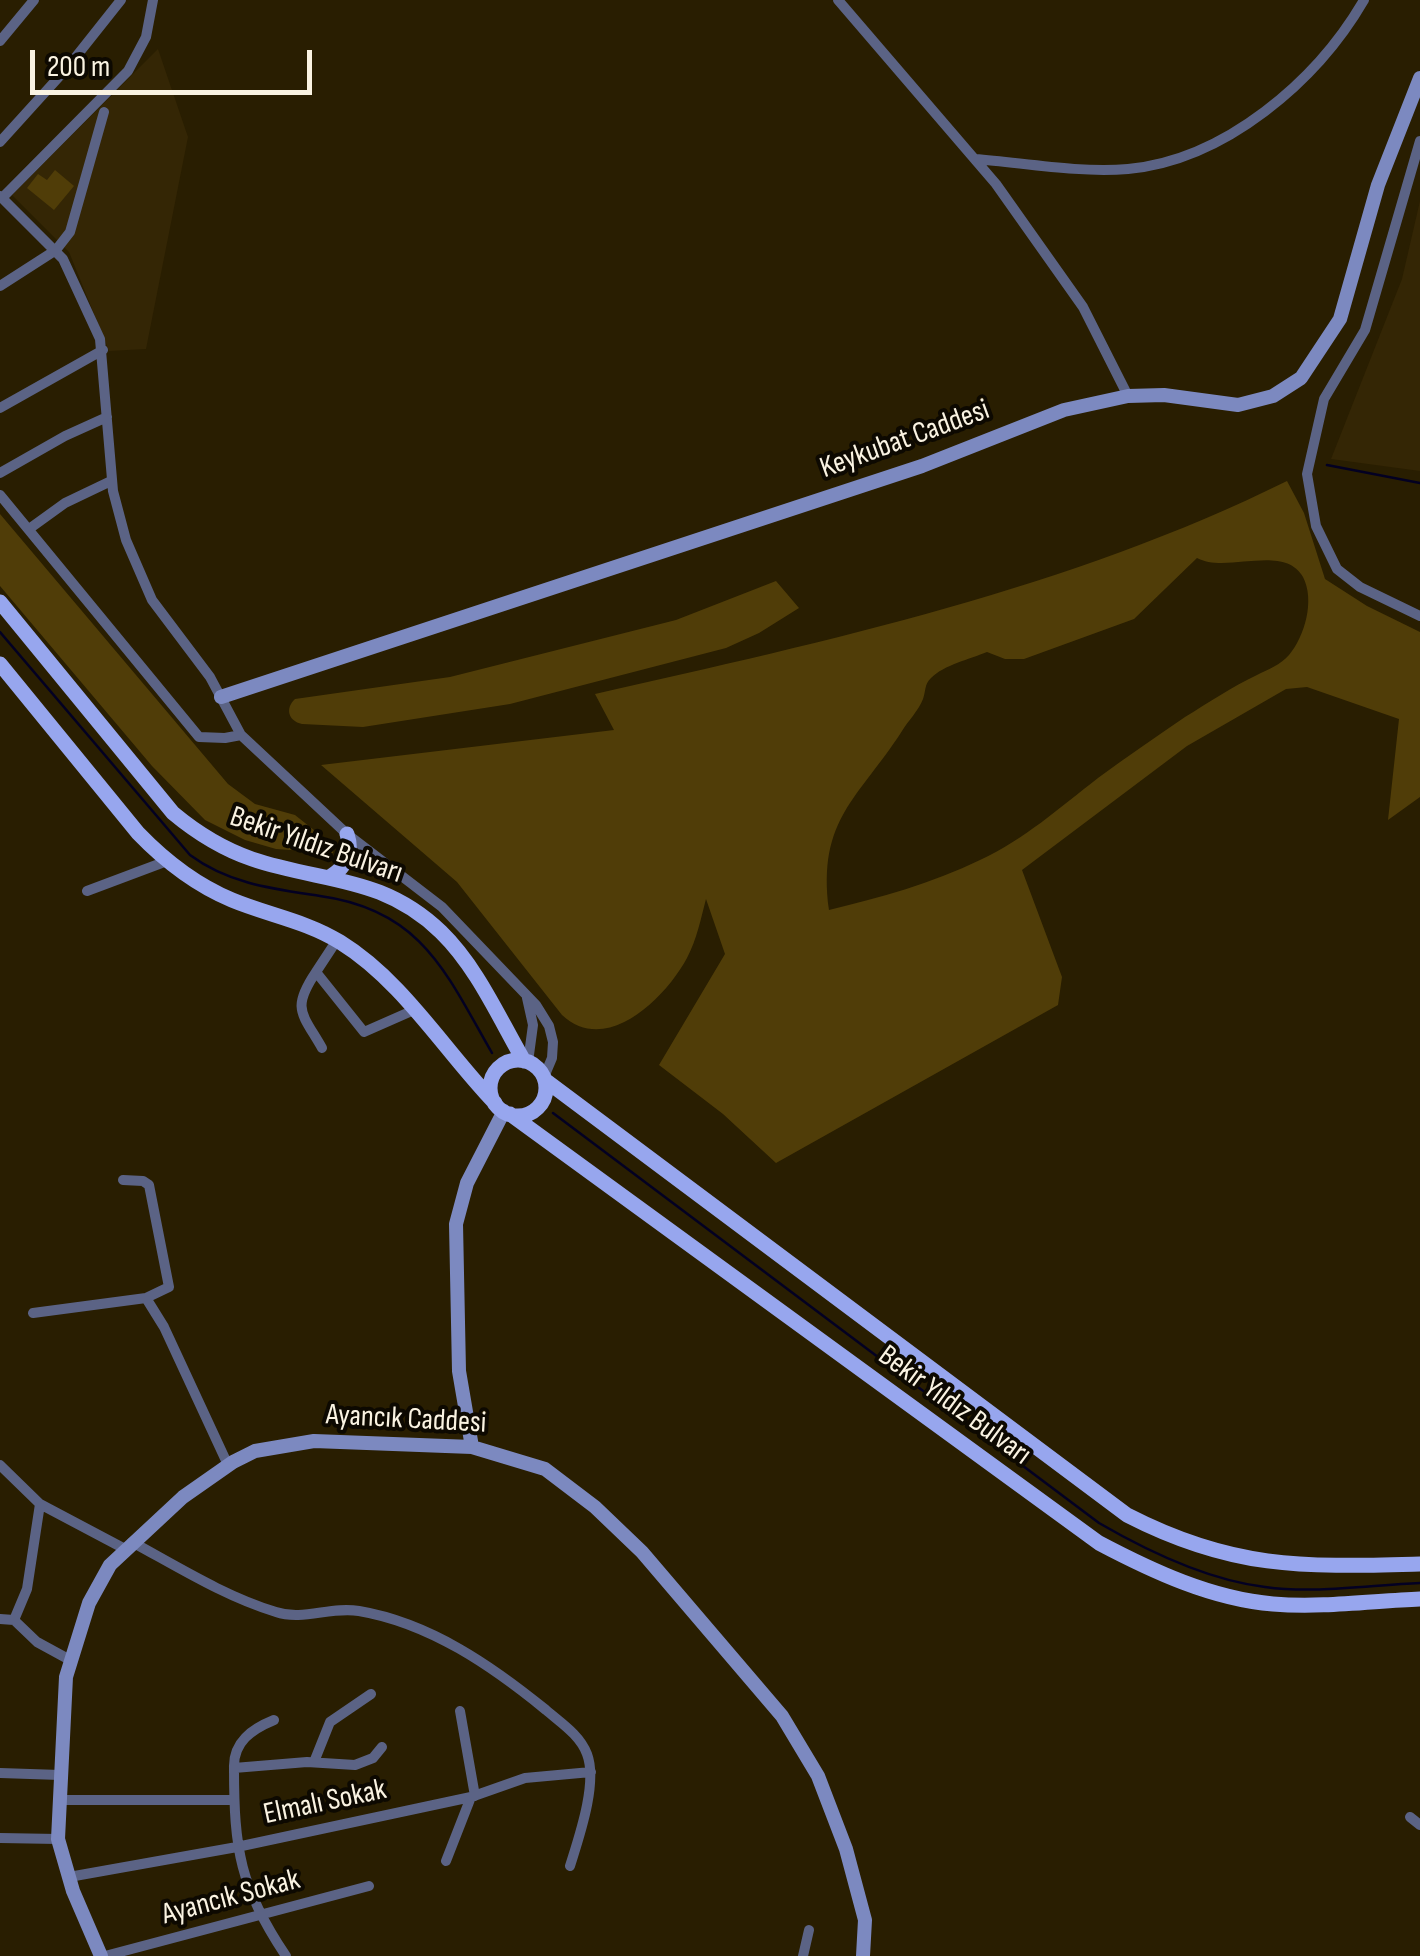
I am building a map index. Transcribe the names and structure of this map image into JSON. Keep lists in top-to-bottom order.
{
  "streets": {
    "main road": ["Bekir Yıldız Bulvarı"],
    "street": [
      "Keykubat Caddesi",
      "Ayancık Caddesi",
      "Elmalı Sokak",
      "Ayancık Sokak"
    ]
  },
  "crossings": [
    ["Ayancık Caddesi", "Elmalı Sokak"],
    ["Ayancık Caddesi", "Ayancık Sokak"]
  ],
  "scale_bar": "200 m"
}
